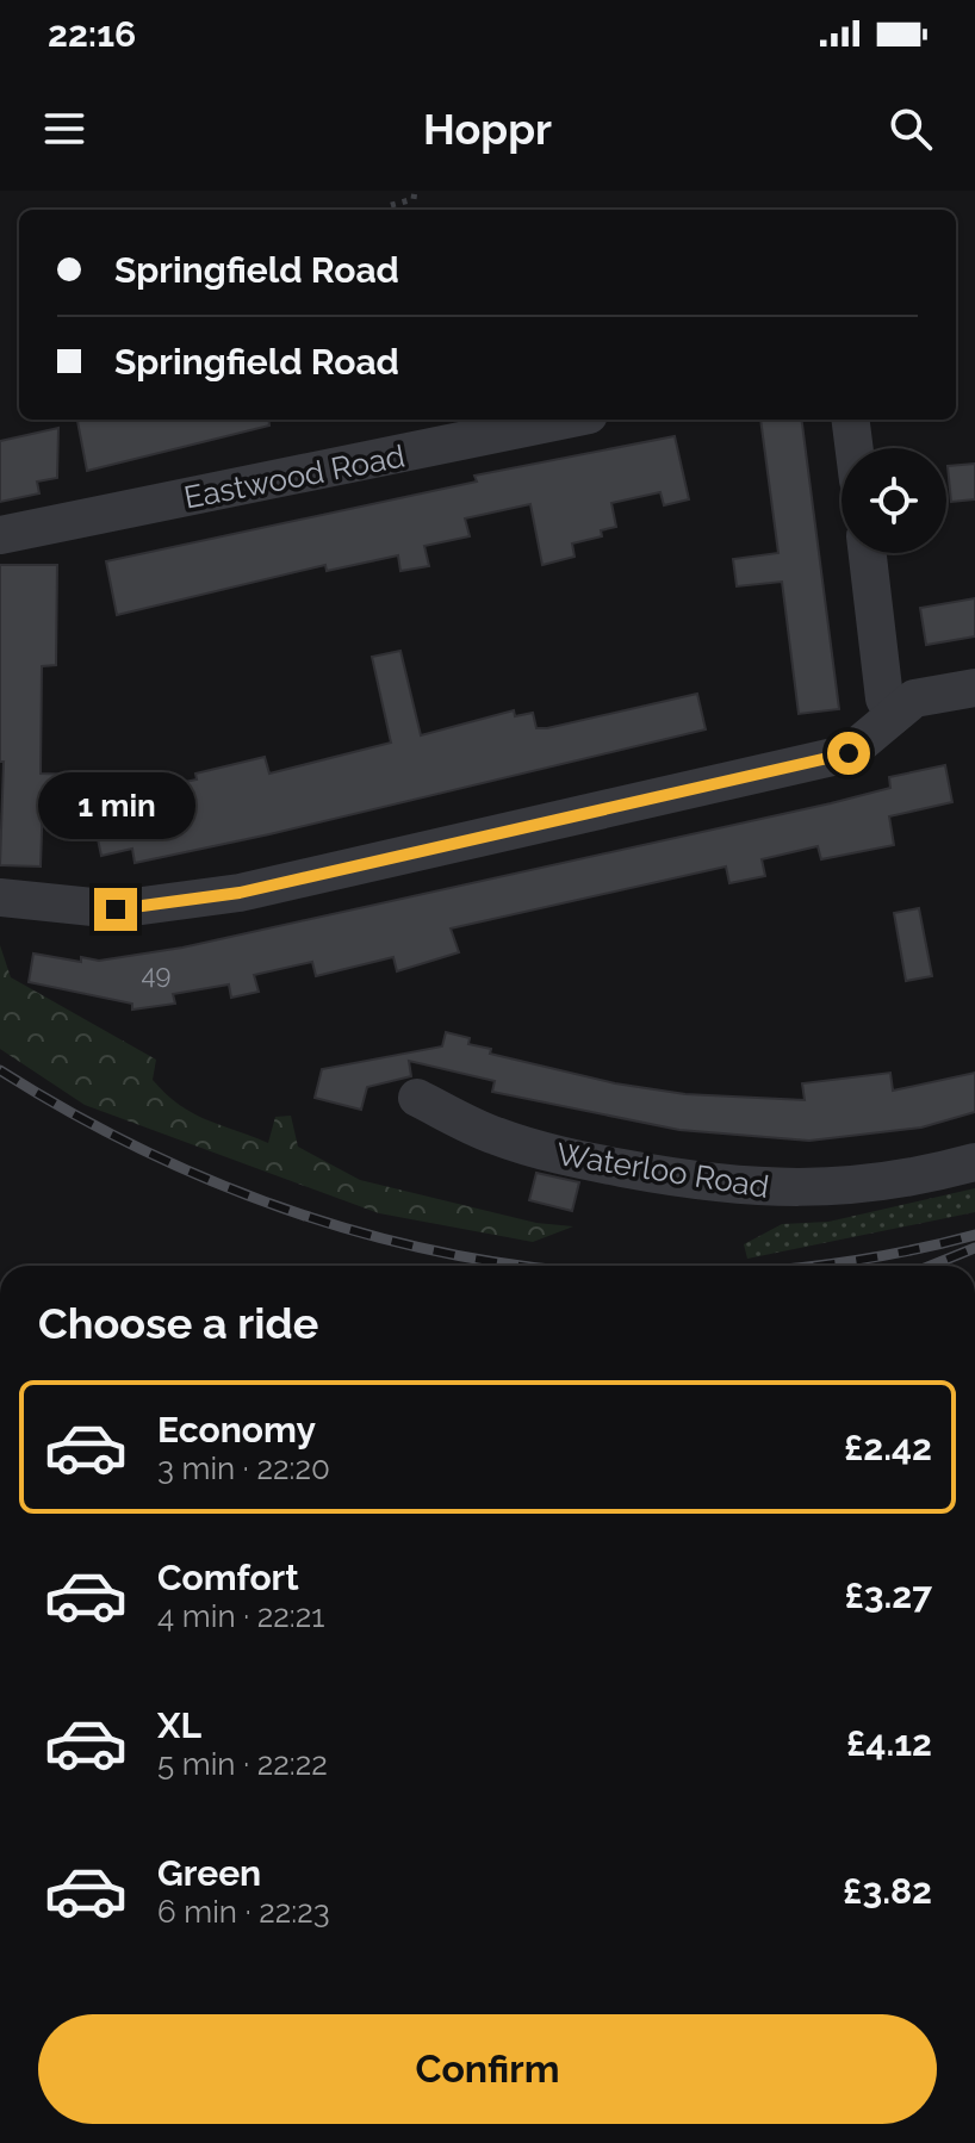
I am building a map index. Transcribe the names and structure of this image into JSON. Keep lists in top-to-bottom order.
{
  "streets": {
    "street": ["Eastwood Road", "Waterloo Road"]
  },
  "house_numbers": ["49"],
  "page": {
    "status": "22:16",
    "header": "Hoppr",
    "banner": ["Springfield Road", "Springfield Road"],
    "bubble": "1 min",
    "heading": "Choose a ride",
    "list": [
      {
        "name": "Economy",
        "note": "3 min · 22:20",
        "value": "£2.42"
      },
      {
        "name": "Comfort",
        "note": "4 min · 22:21",
        "value": "£3.27"
      },
      {
        "name": "XL",
        "note": "5 min · 22:22",
        "value": "£4.12"
      },
      {
        "name": "Green",
        "note": "6 min · 22:23",
        "value": "£3.82"
      }
    ],
    "buttons": "Confirm"
  }
}
